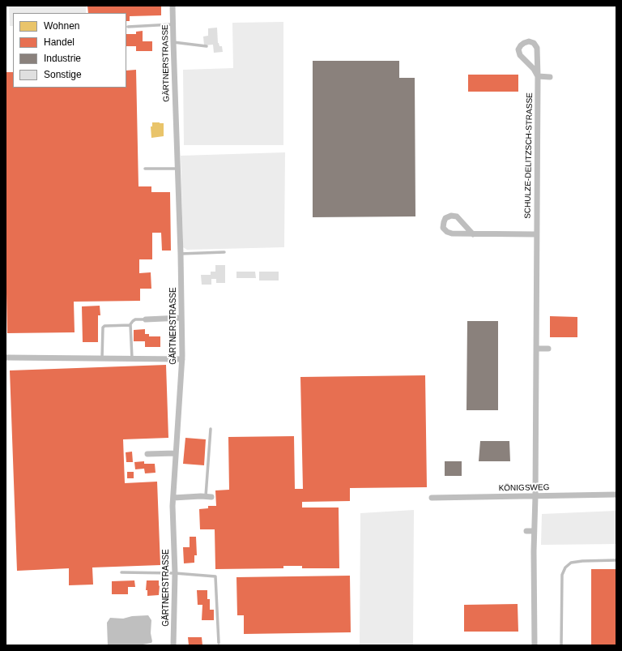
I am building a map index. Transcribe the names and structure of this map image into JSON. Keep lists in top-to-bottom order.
{
  "streets": {
    "street": ["GÄRTNERSTRASSE", "SCHULZE-DELITZSCH-STRASSE", "KÖNIGSWEG"]
  },
  "crossings": [
    ["SCHULZE-DELITZSCH-STRASSE", "KÖNIGSWEG"]
  ],
  "legend": [
    "Wohnen",
    "Handel",
    "Industrie",
    "Sonstige"
  ]
}
